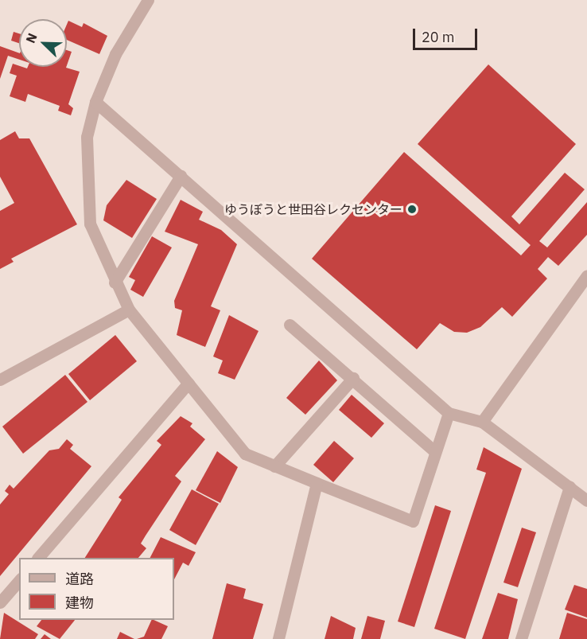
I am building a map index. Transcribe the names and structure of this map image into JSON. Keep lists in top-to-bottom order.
{
  "places": ["ゆうぽうと世田谷レクセンター"],
  "legend": ["道路", "建物"],
  "scale_bar": "20 m",
  "north": "top left"
}
